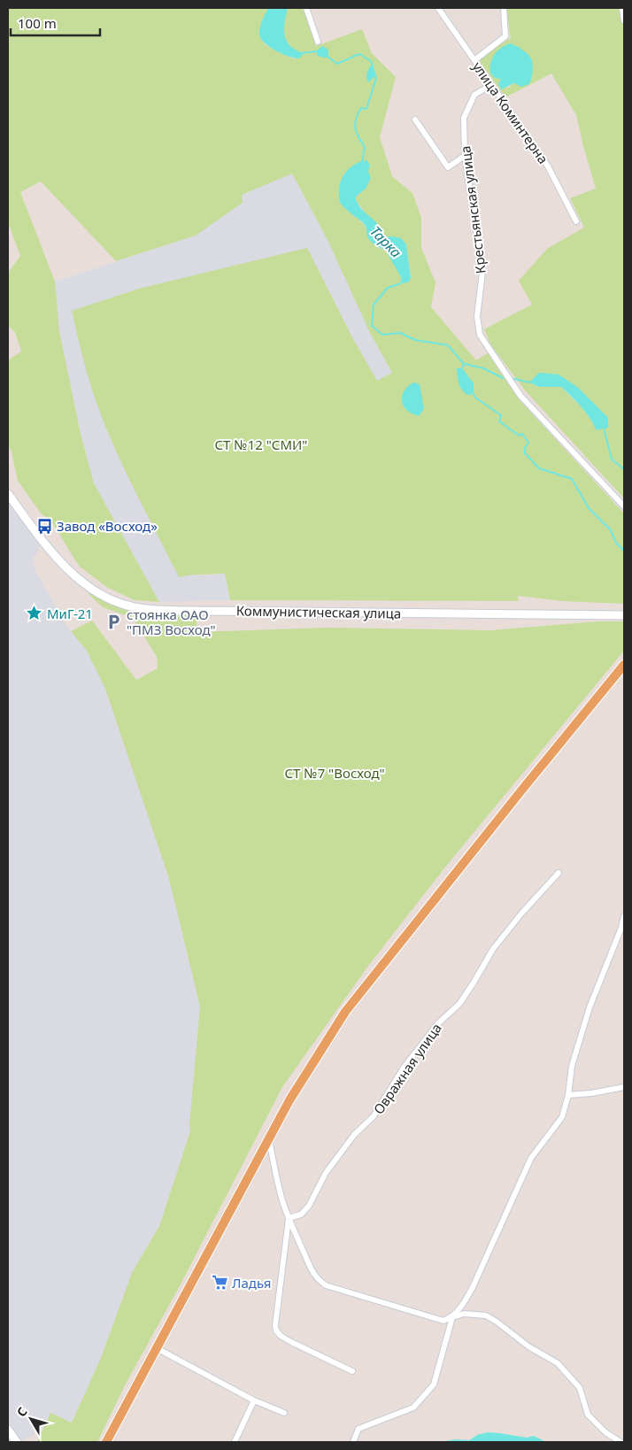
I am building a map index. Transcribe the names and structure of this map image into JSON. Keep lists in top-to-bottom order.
{
  "streets": {
    "main road": ["Коммунистическая улица"],
    "street": ["улица Коминтерна", "Крестьянская улица", "Овражная улица"]
  },
  "crossings": [
    ["улица Коминтерна", "Крестьянская улица"]
  ],
  "water": ["Тарка"],
  "parks": ["СТ №12 \"СМИ\"", "СТ №7 \"Восход\""],
  "places": {
    "bus stop": ["Завод «Восход»"],
    "place": ["МиГ-21"],
    "parking": ["стоянка ОАО \"ПМЗ Восход\""],
    "supermarket": ["Ладья"]
  },
  "scale_bar": "100 m",
  "north": "top left"
}
